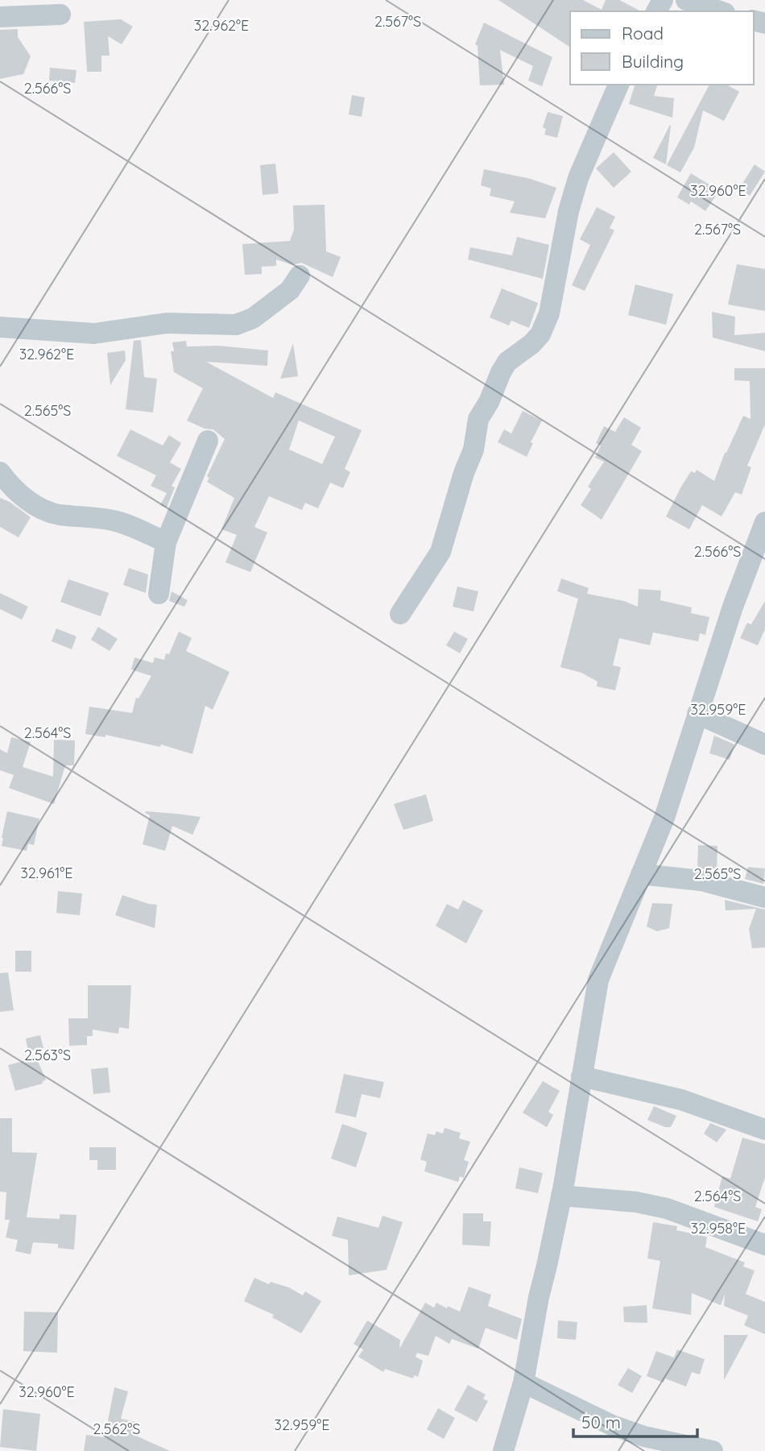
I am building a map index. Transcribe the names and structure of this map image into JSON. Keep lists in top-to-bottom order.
{
  "legend": ["Road", "Building"],
  "scale_bar": "50 m",
  "coordinates": [
    "2.567°S",
    "32.962°E",
    "2.566°S",
    "32.960°E",
    "2.565°S",
    "32.959°E",
    "2.564°S",
    "32.961°E",
    "2.563°S",
    "32.958°E",
    "2.562°S"
  ]
}
